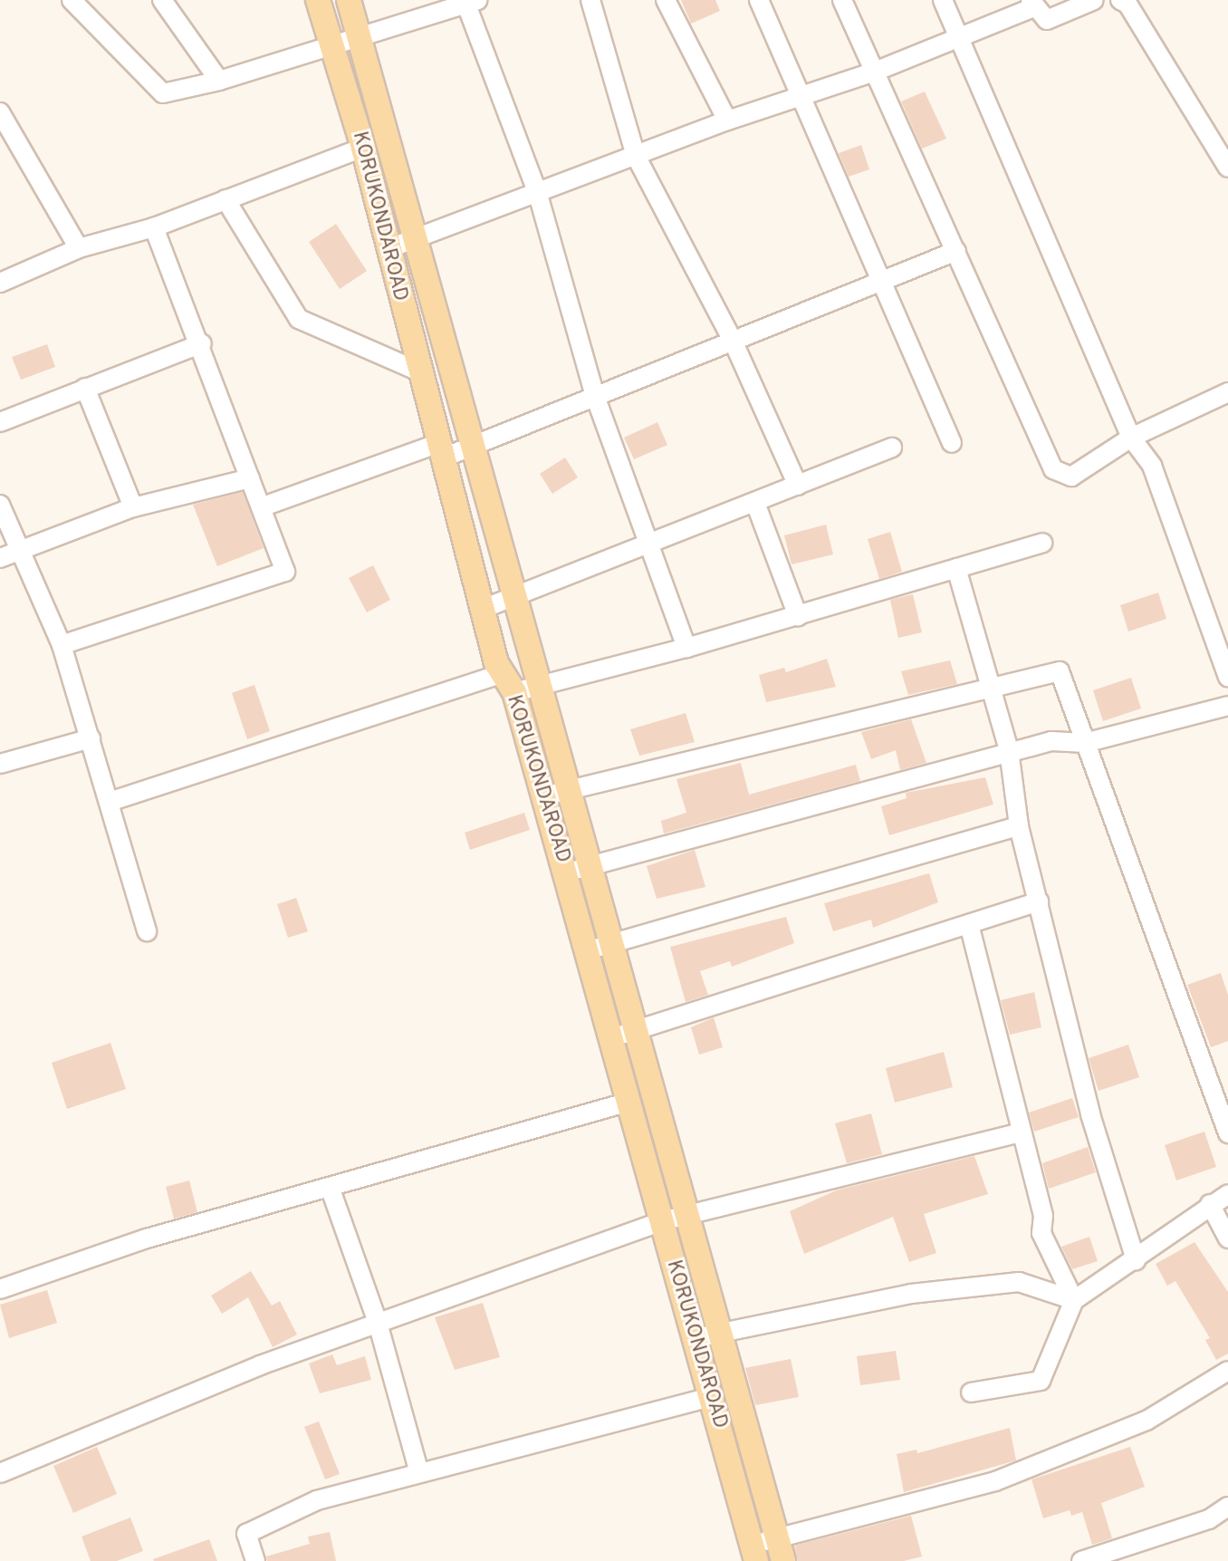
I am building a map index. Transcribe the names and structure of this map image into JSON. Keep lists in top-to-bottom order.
{
  "streets": {
    "main road": ["KORUKONDAROAD"]
  }
}
